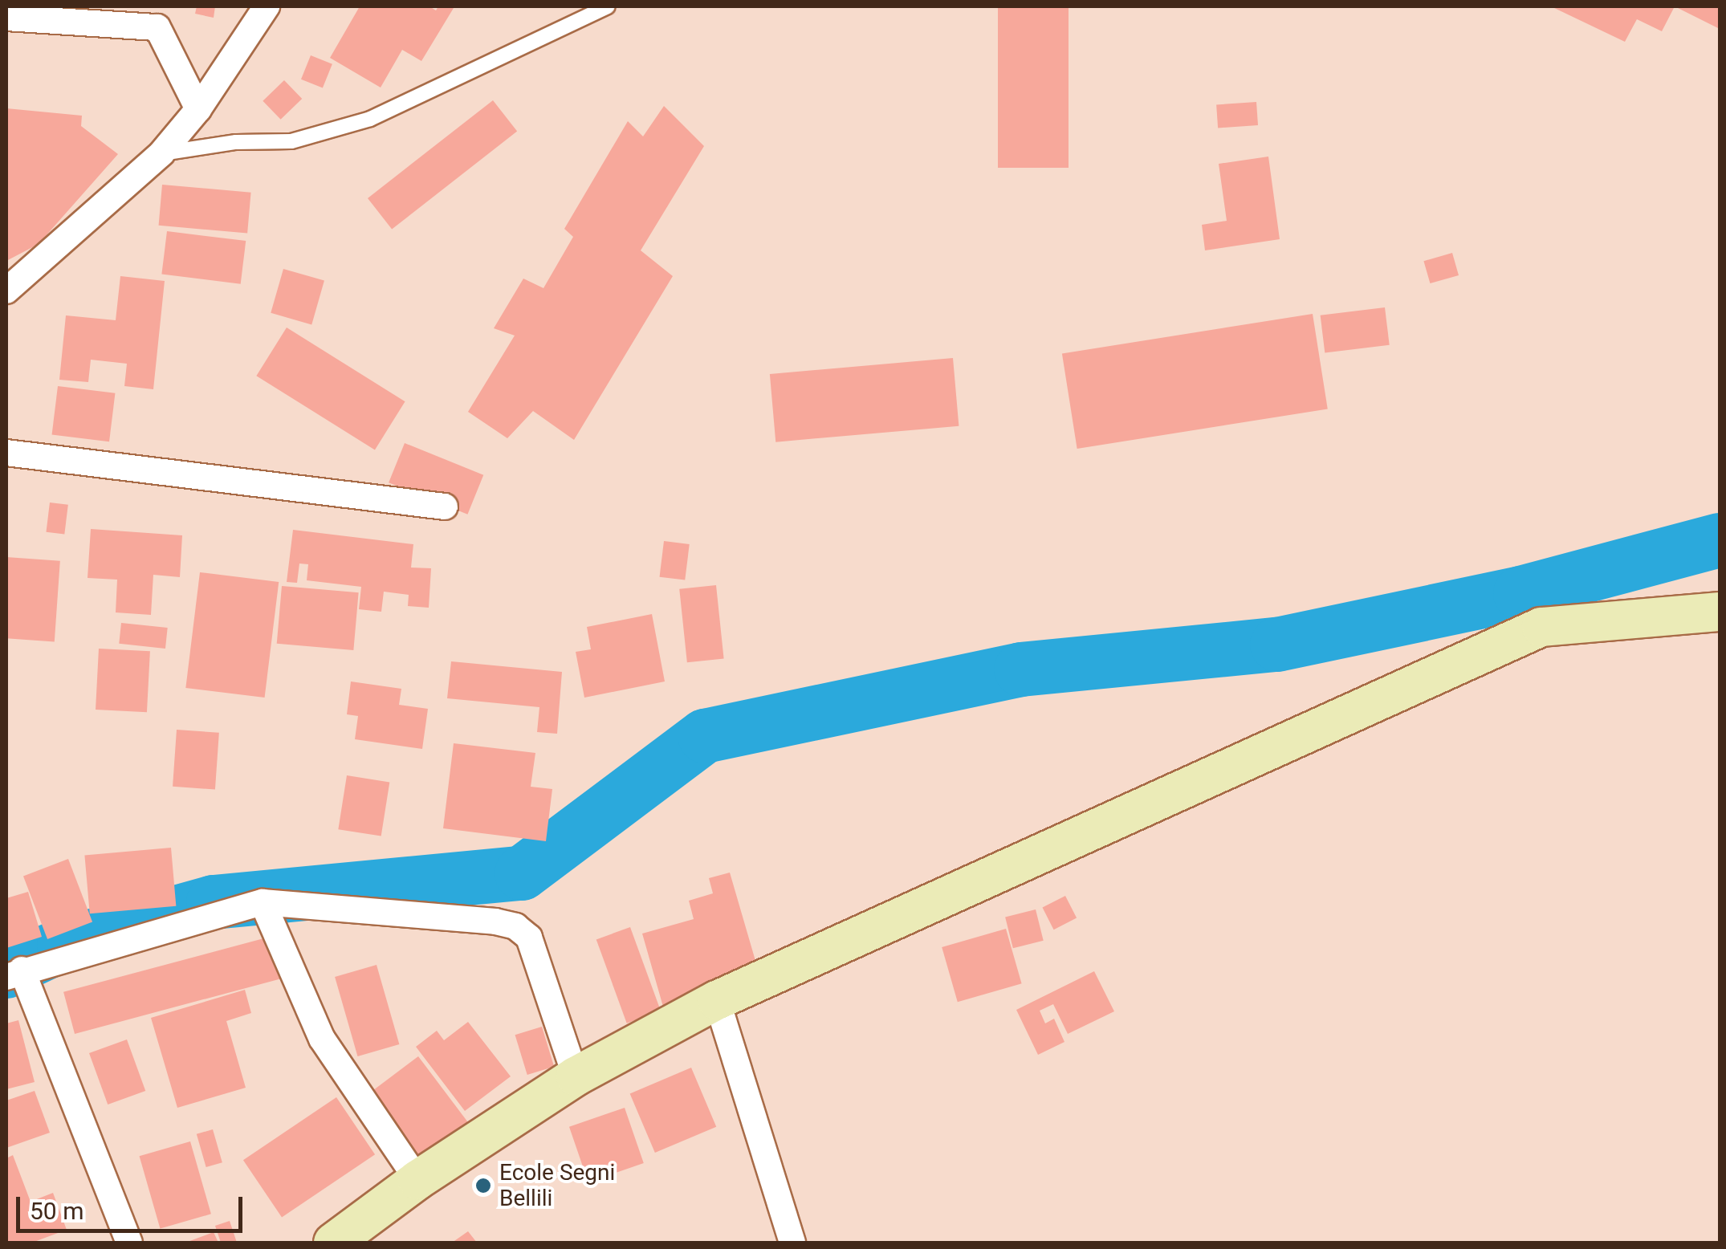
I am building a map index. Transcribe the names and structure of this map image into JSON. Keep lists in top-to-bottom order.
{
  "places": ["Ecole Segni Bellili"],
  "scale_bar": "50 m"
}
